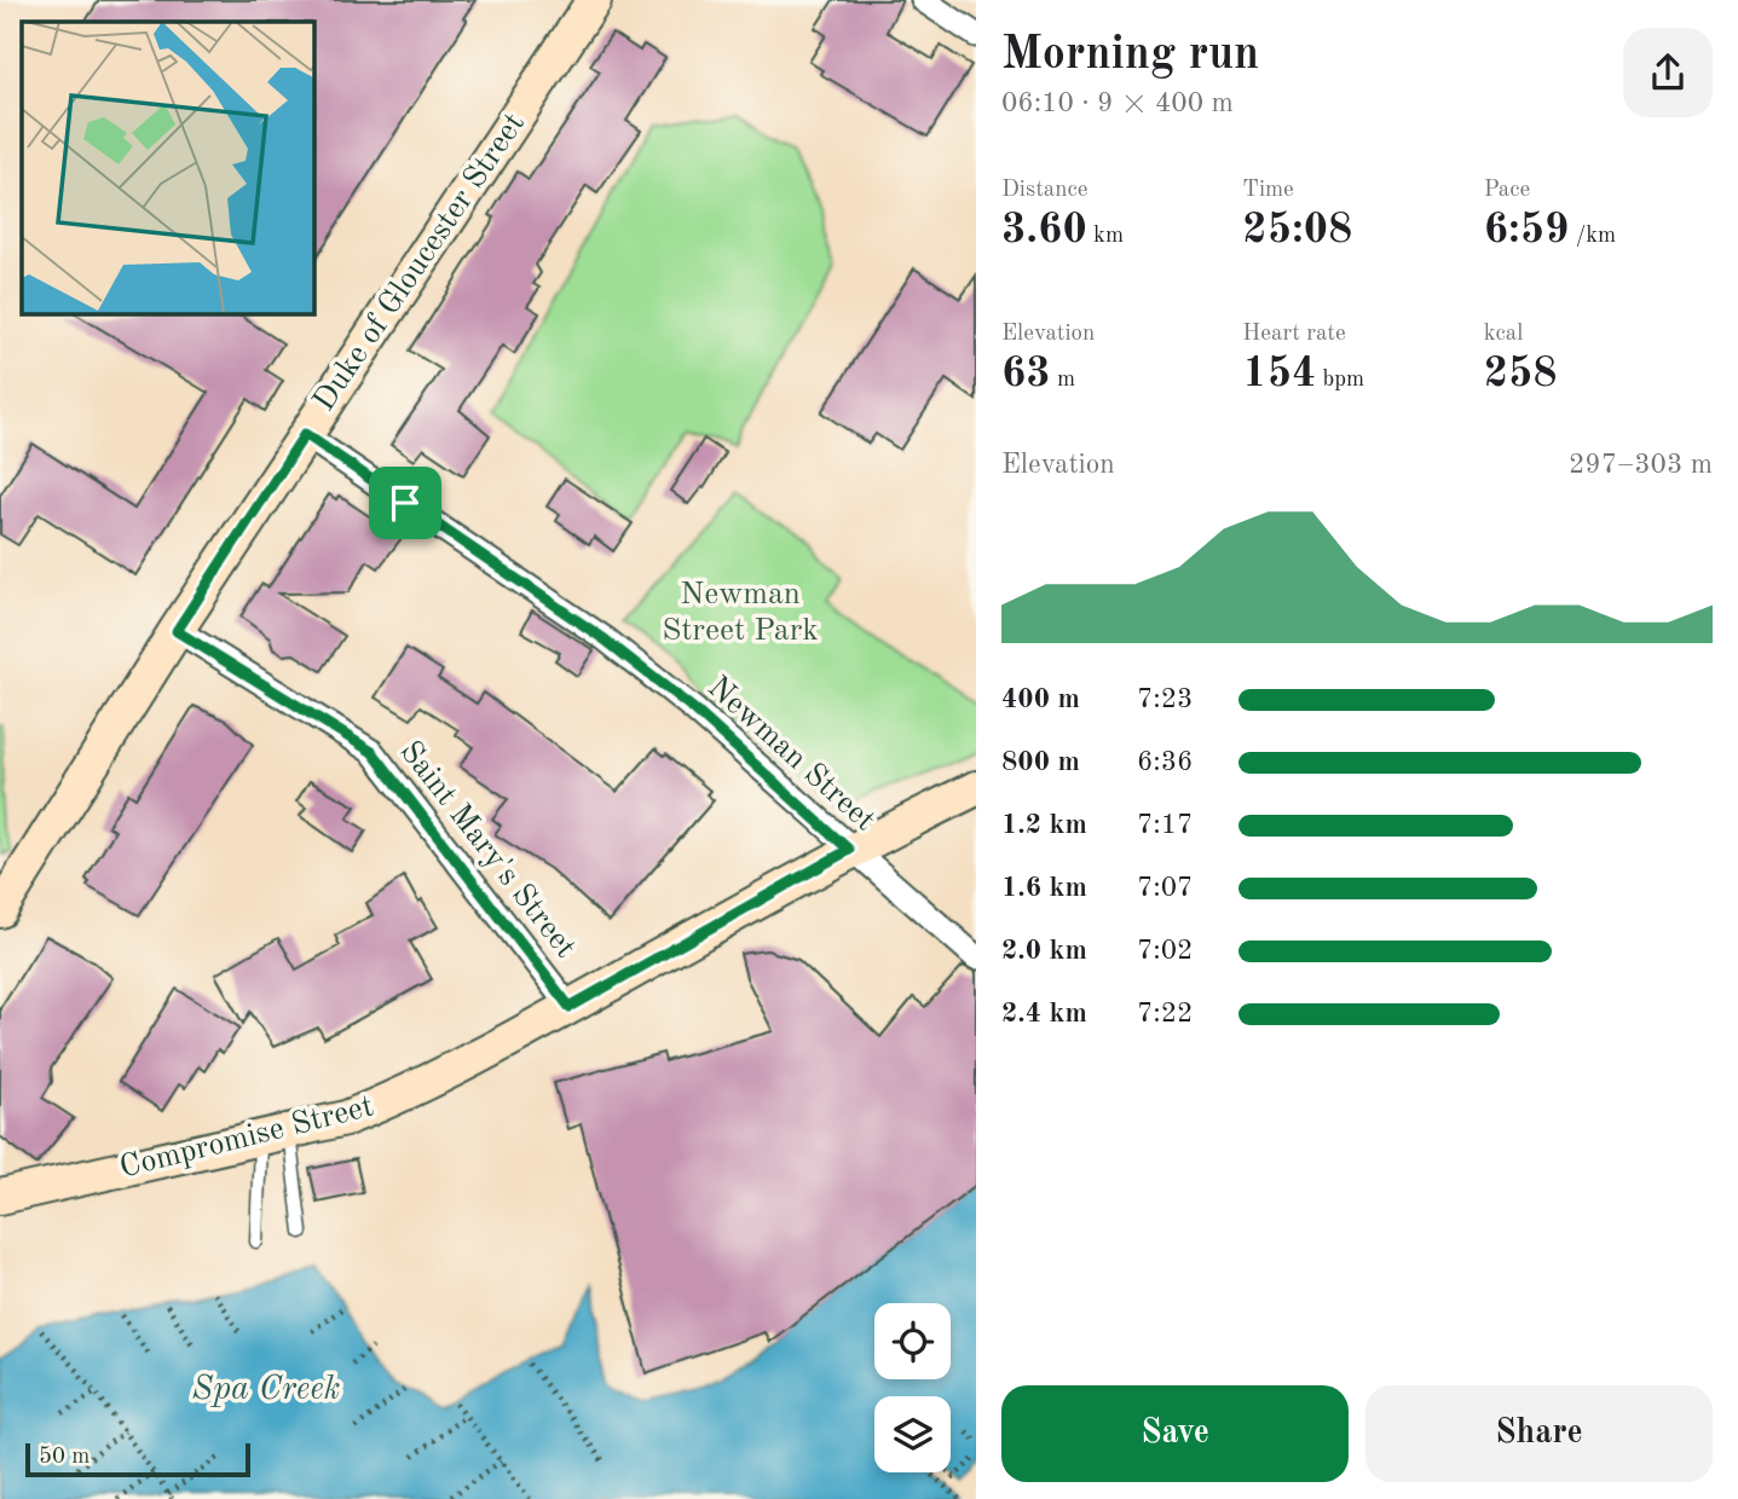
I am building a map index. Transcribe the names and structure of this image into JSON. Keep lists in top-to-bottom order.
{
  "streets": {
    "main road": ["Duke of Gloucester Street", "Compromise Street"],
    "street": ["Newman Street", "Saint Mary's Street"]
  },
  "crossings": [
    ["Duke of Gloucester Street", "Newman Street"],
    ["Duke of Gloucester Street", "Saint Mary's Street"],
    ["Newman Street", "Compromise Street"],
    ["Saint Mary's Street", "Compromise Street"]
  ],
  "water": ["Spa Creek"],
  "parks": ["Newman Street Park"],
  "scale_bar": "50 m",
  "page": {
    "heading": ["Morning run", "06:10 · 9 × 400 m"],
    "stats": [
      ["Distance", "3.60 km"],
      ["Time", "25:08"],
      ["Pace", "6:59 /km"],
      ["Elevation", "63 m"],
      ["Heart rate", "154 bpm"],
      ["kcal", "258"]
    ],
    "chart": ["Elevation", "297–303 m"],
    "list": [
      {
        "name": "400 m",
        "note": "7:23"
      },
      {
        "name": "800 m",
        "note": "6:36"
      },
      {
        "name": "1.2 km",
        "note": "7:17"
      },
      {
        "name": "1.6 km",
        "note": "7:07"
      },
      {
        "name": "2.0 km",
        "note": "7:02"
      },
      {
        "name": "2.4 km",
        "note": "7:22"
      }
    ],
    "buttons": ["Save", "Share"],
    "scale": "50 m"
  }
}
